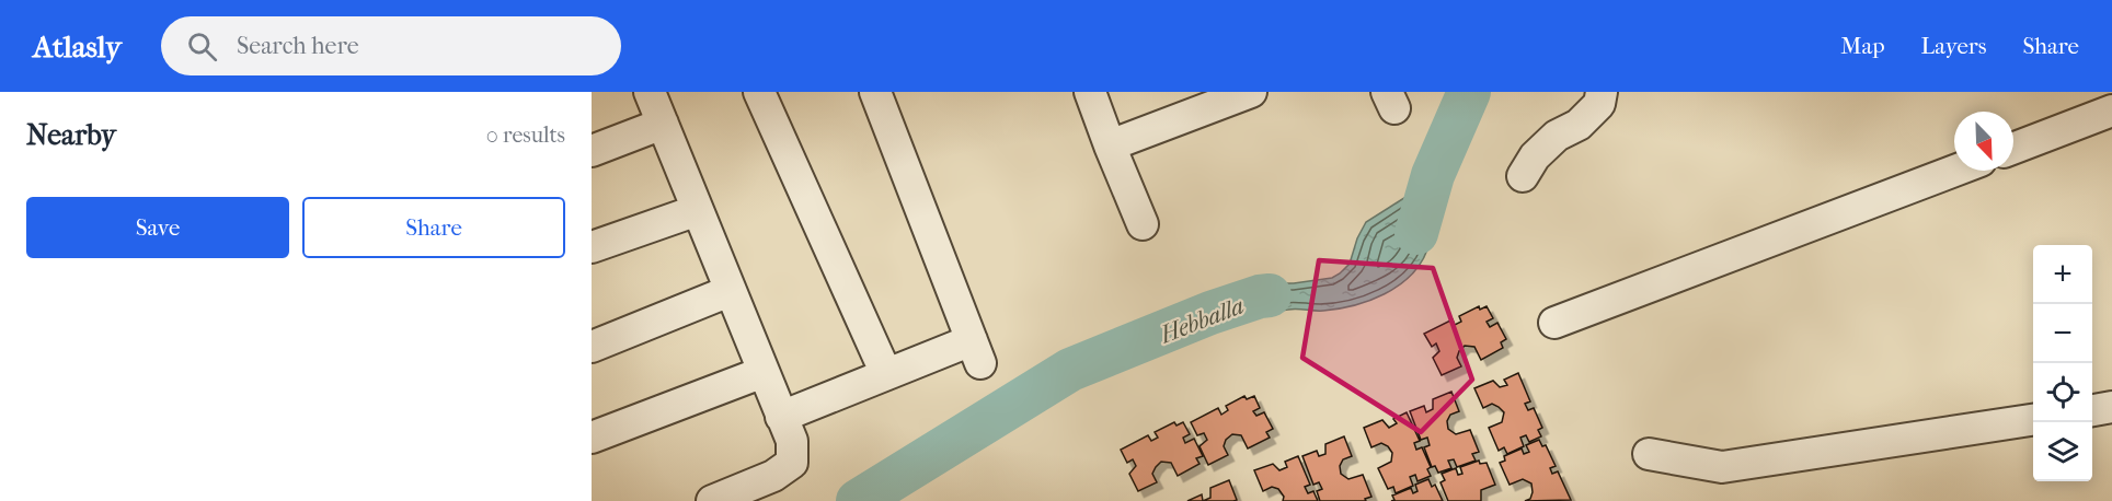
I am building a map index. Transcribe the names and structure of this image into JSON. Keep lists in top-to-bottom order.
{
  "water": ["Hebballa"],
  "north": "bottom right",
  "page": {
    "header": "Atlasly",
    "search": "Search here",
    "nav": ["Map", "Layers", "Share"],
    "heading": ["Nearby", "0 results"],
    "buttons": ["Save", "Share"],
    "map_buttons": ["+", "−"]
  }
}
